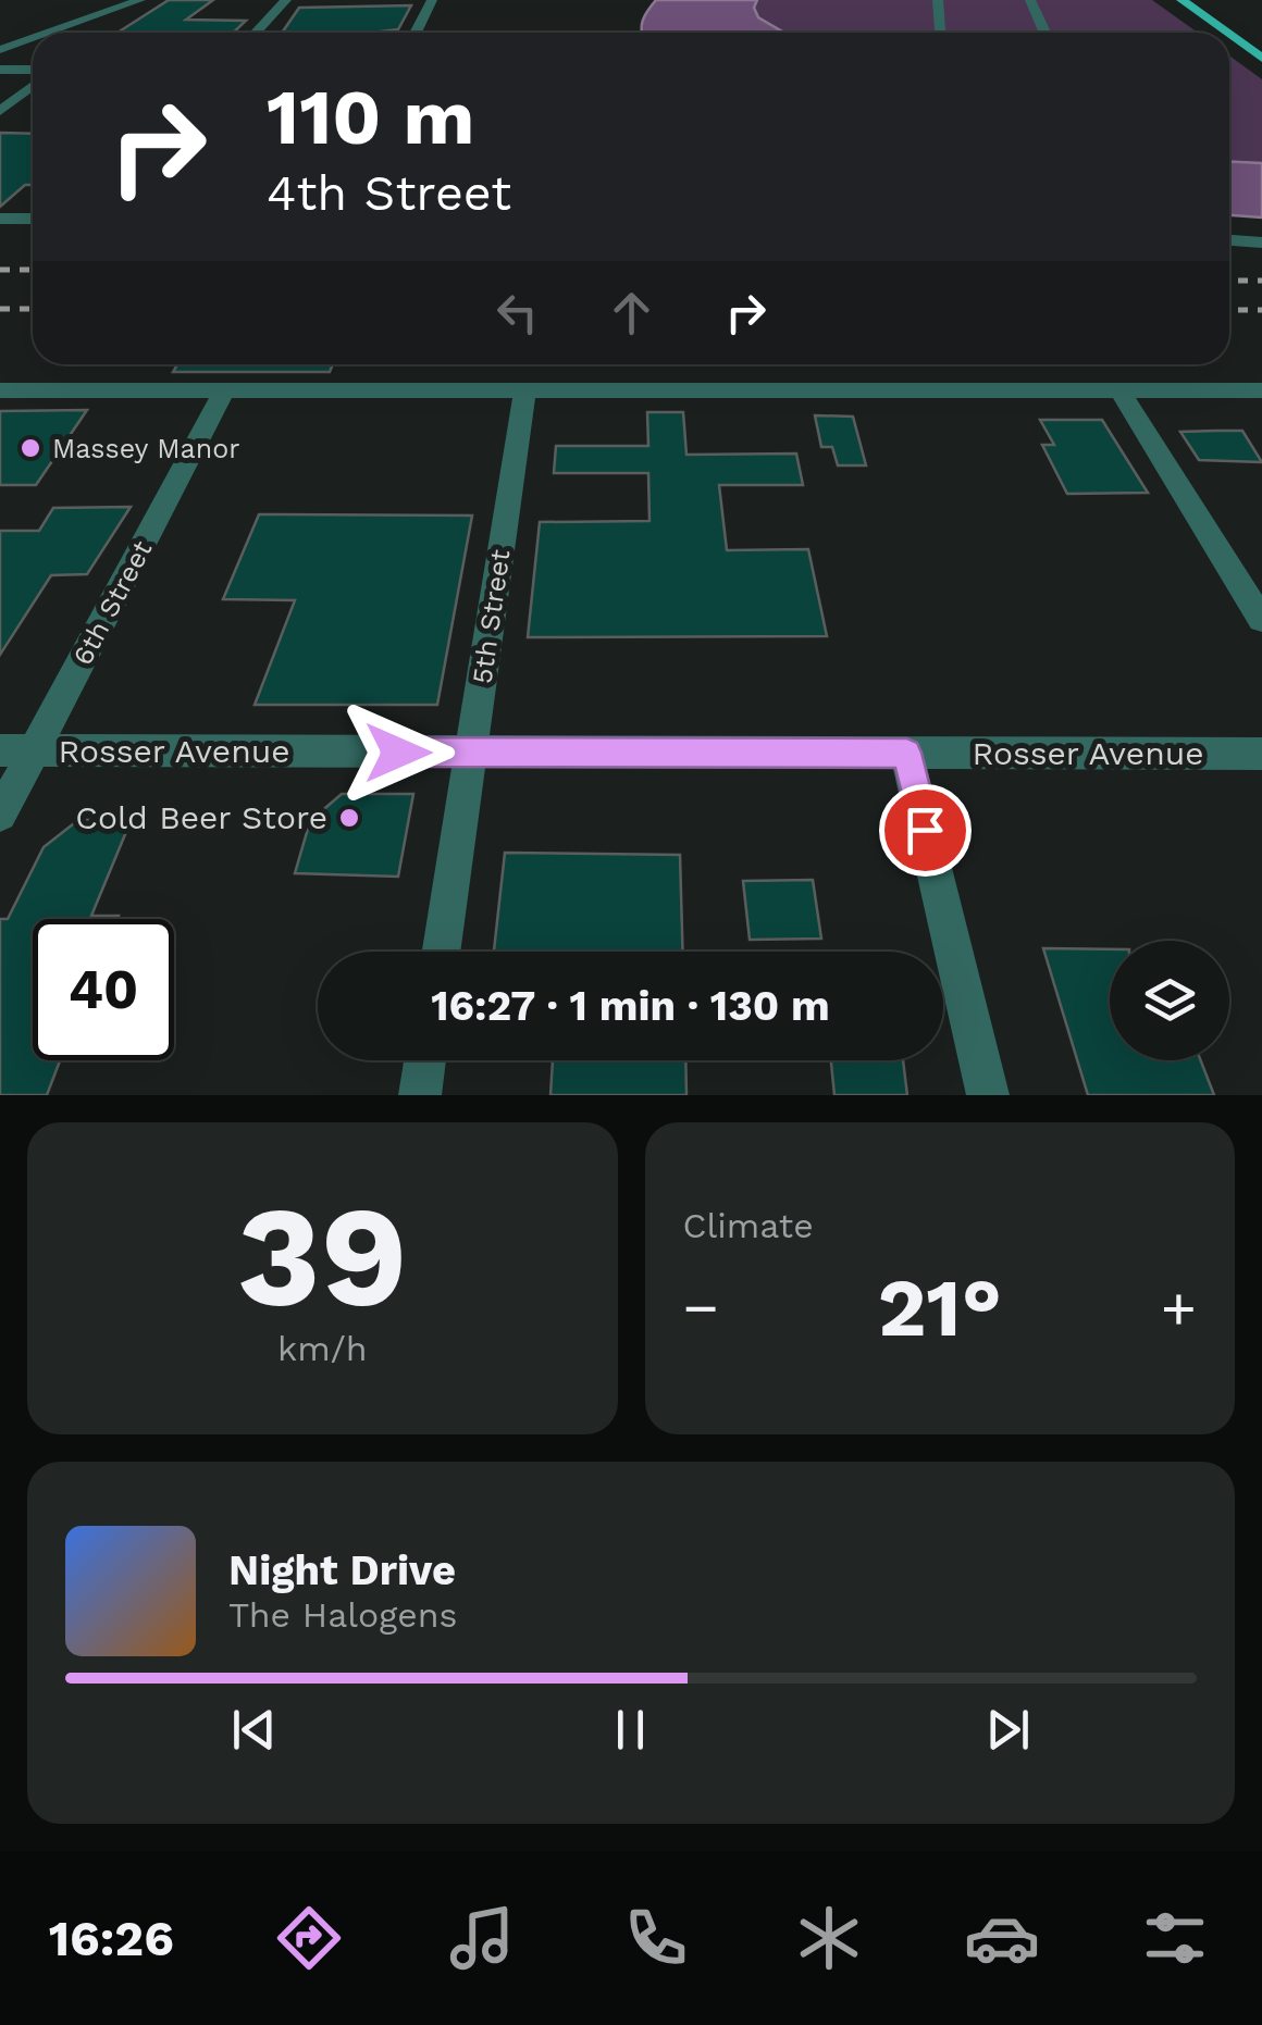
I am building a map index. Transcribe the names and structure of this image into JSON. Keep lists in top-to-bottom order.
{
  "streets": {
    "street": ["6th Street", "5th Street", "Rosser Avenue"]
  },
  "crossings": [
    ["6th Street", "Rosser Avenue"],
    ["5th Street", "Rosser Avenue"]
  ],
  "places": ["Massey Manor", "Cold Beer Store"],
  "page": {
    "turn": ["110 m", "4th Street"],
    "limit": "40",
    "trip": "16:27 · 1 min · 130 m",
    "tile": [
      ["39", "km/h"],
      "Climate"
    ],
    "heat": ["−", "21°", "+"],
    "song": ["Night Drive", "The Halogens"],
    "tabs": "16:26"
  }
}
